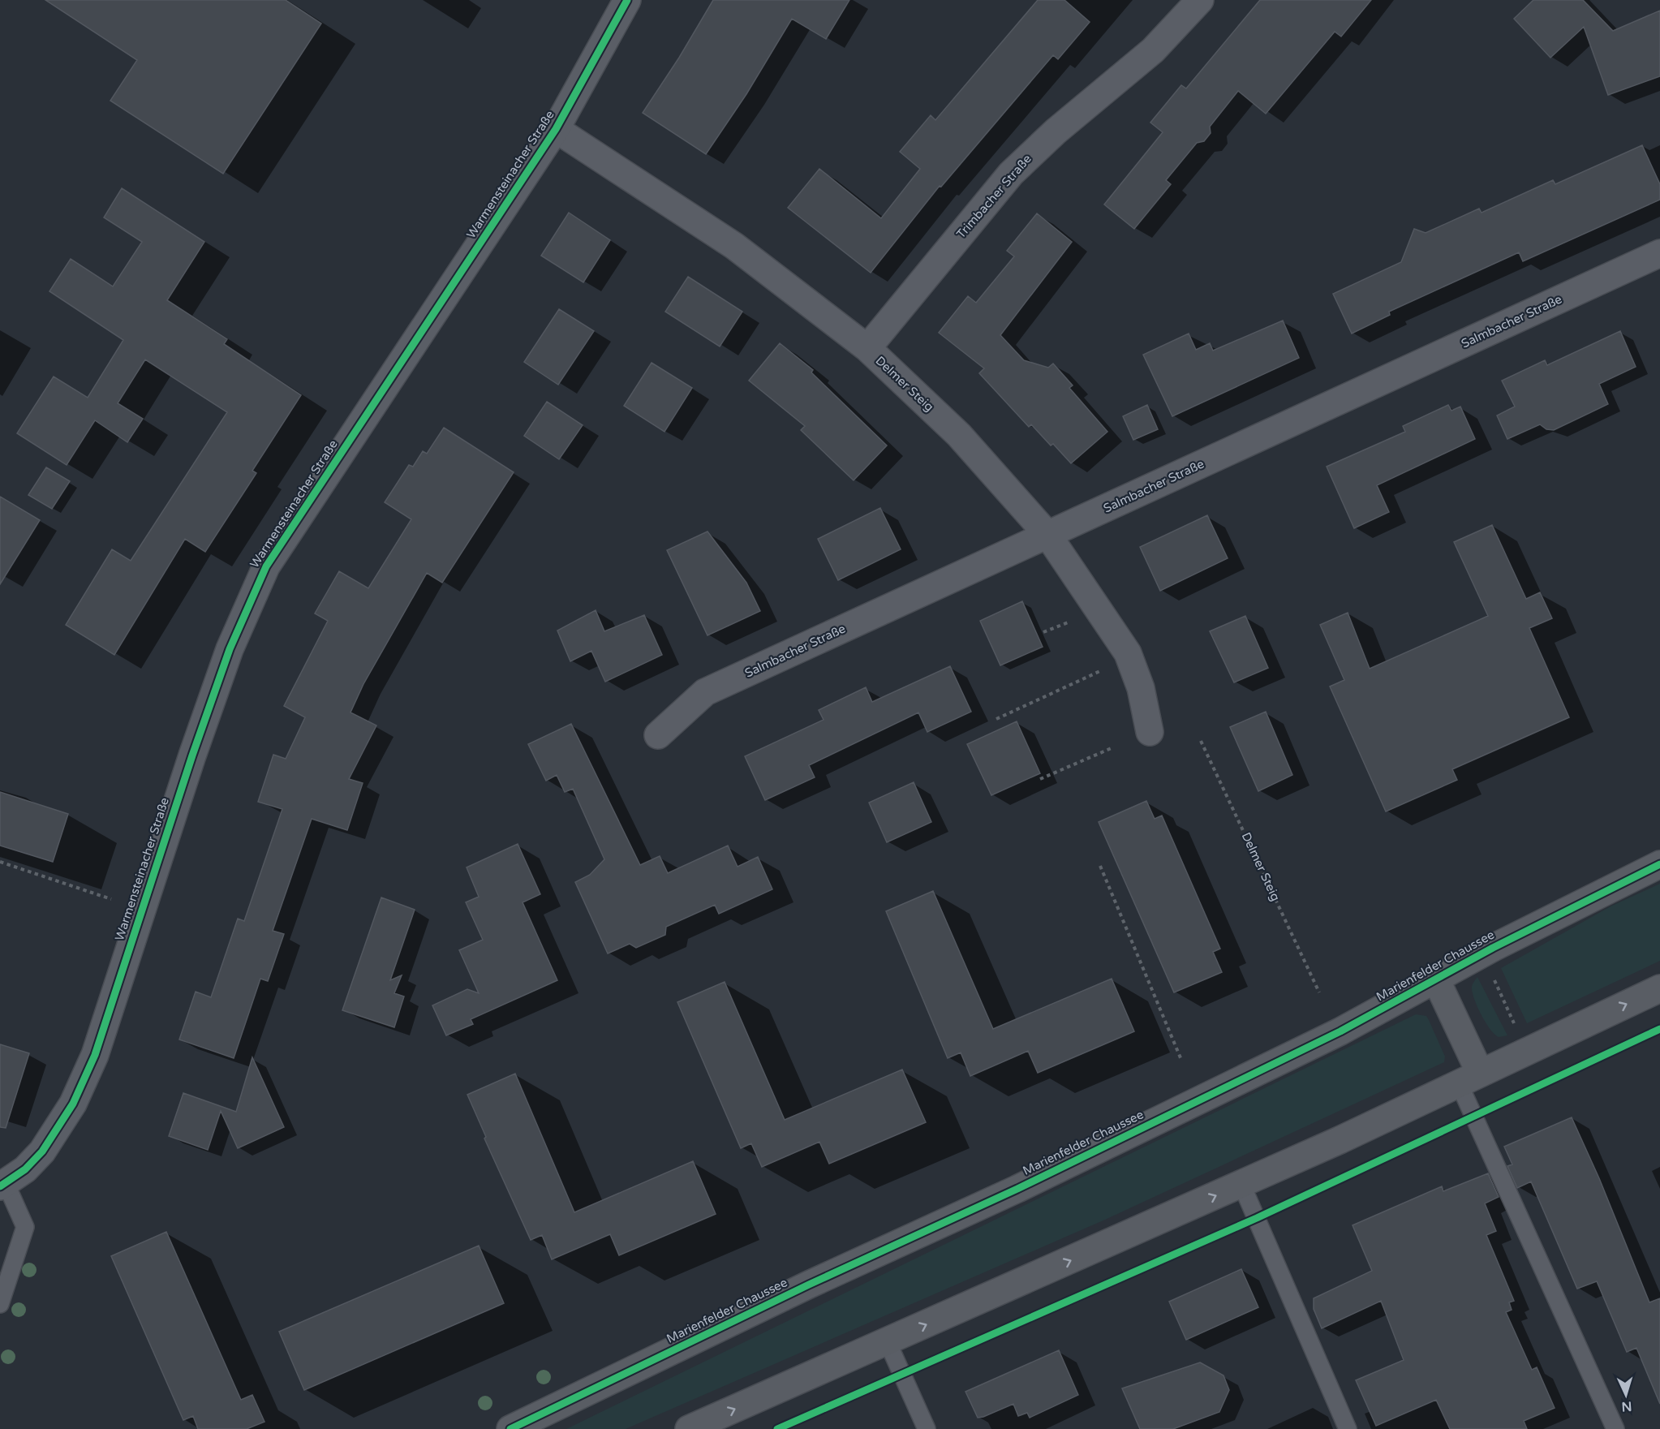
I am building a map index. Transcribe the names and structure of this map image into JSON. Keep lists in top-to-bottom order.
{
  "streets": {
    "main road": ["Marienfelder Chaussee"],
    "street": [
      "Warmensteinacher Straße",
      "Trimbacher Straße",
      "Salmbacher Straße",
      "Delmer Steig"
    ]
  },
  "crossings": [
    ["Warmensteinacher Straße", "Delmer Steig"],
    ["Trimbacher Straße", "Delmer Steig"],
    ["Salmbacher Straße", "Delmer Steig"]
  ],
  "north": "bottom"
}
